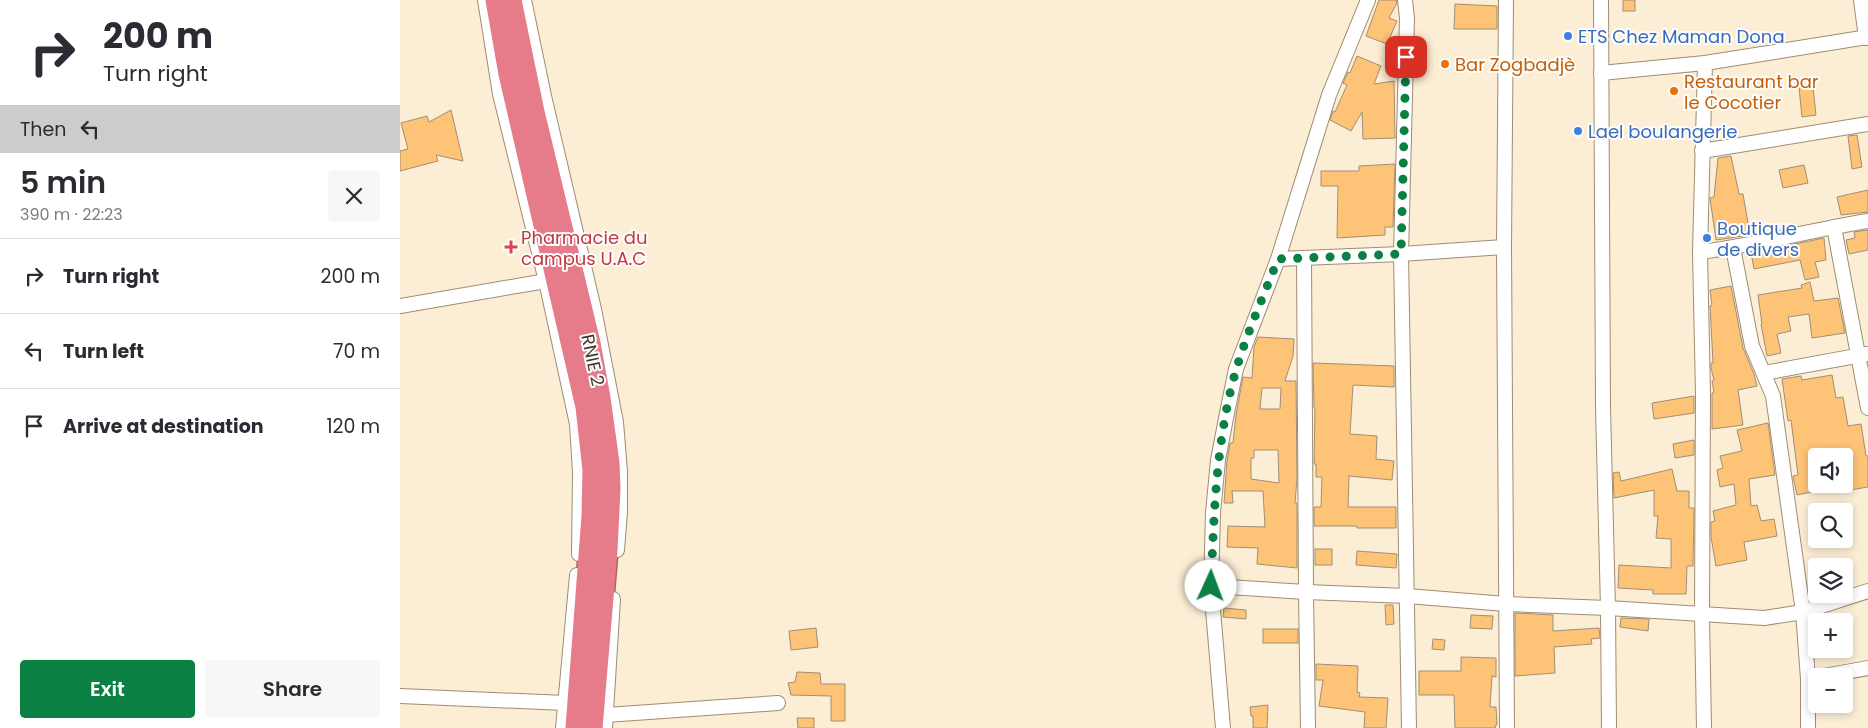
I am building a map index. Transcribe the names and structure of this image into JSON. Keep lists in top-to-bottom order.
{
  "streets": {
    "highway": ["RNIE 2"]
  },
  "places": {
    "other": [
      "ETS Chez Maman Dona",
      "Bar Zogbadjè",
      "Restaurant bar le Cocotier",
      "Lael boulangerie",
      "Boutique de divers"
    ],
    "health": ["Pharmacie du campus U.A.C"]
  },
  "page": {
    "turn": ["200 m", "Turn right"],
    "then": "Then",
    "heading": ["5 min", "390 m · 22:23"],
    "list": [
      {
        "name": "Turn right",
        "value": "200 m"
      },
      {
        "name": "Turn left",
        "value": "70 m"
      },
      {
        "name": "Arrive at destination",
        "value": "120 m"
      }
    ],
    "map_buttons": ["+", "−"],
    "buttons": ["Exit", "Share"]
  }
}
